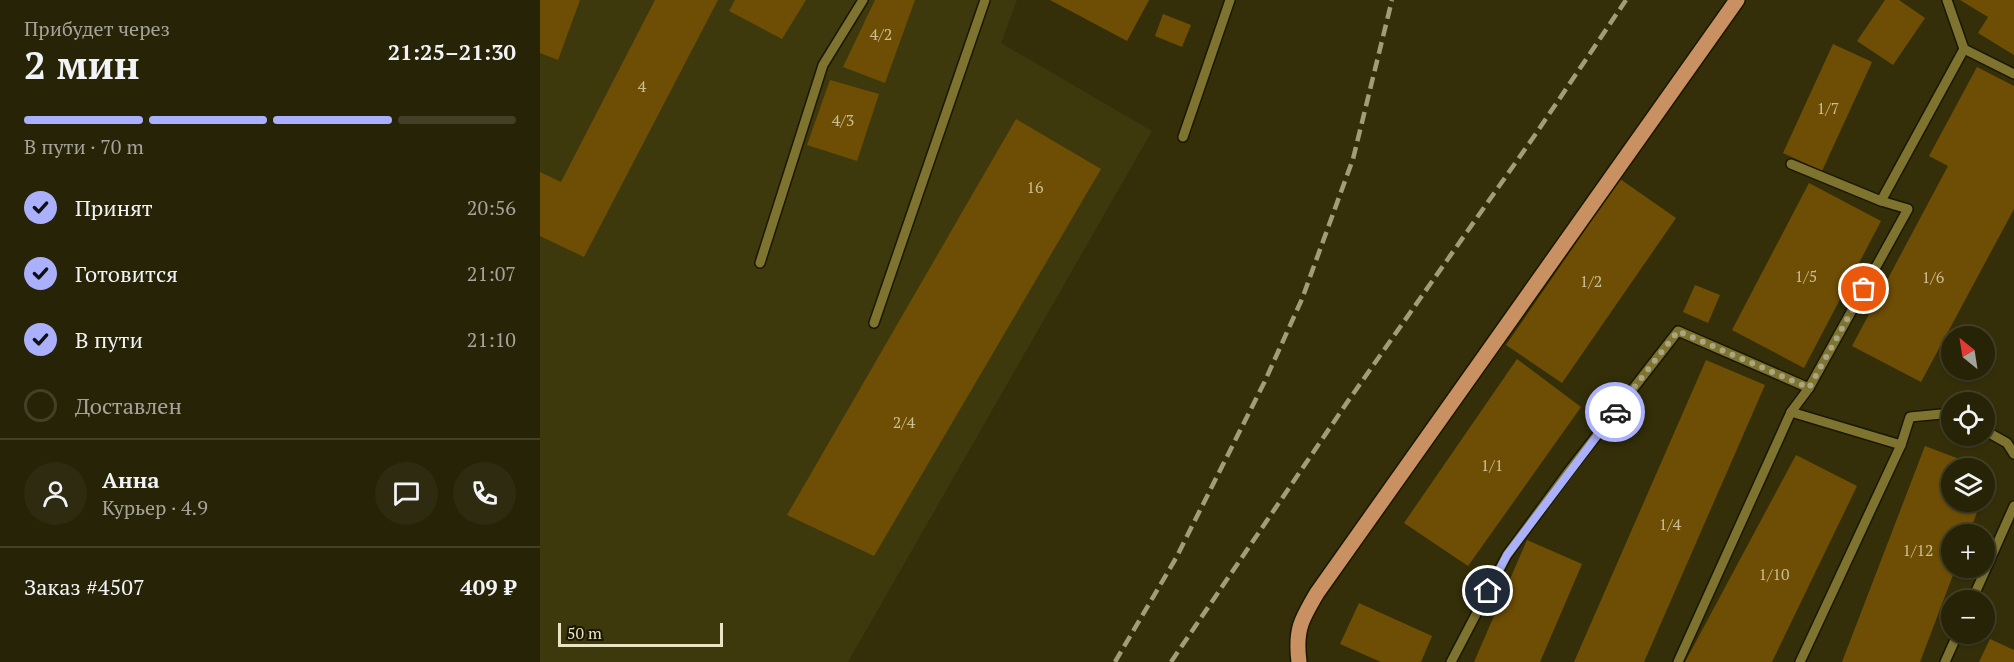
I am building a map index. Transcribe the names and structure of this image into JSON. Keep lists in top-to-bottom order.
{
  "house_numbers": [
    "4/2",
    "4",
    "1/7",
    "4/3",
    "16",
    "1/5",
    "1/6",
    "1/2",
    "2/4",
    "1/1",
    "1/4",
    "1/12",
    "1/10"
  ],
  "scale_bar": "50 m",
  "north": "top left",
  "page": {
    "heading": ["2 мин", "Прибудет через", "21:25–21:30"],
    "panel": [
      "Анна",
      "Курьер · 4.9",
      "Заказ #4507",
      "409 ₽"
    ],
    "bar": "В пути · 70 m",
    "list": [
      ["Принят", "20:56"],
      ["Готовится", "21:07"],
      ["В пути", "21:10"],
      "Доставлен"
    ],
    "map_buttons": ["+", "−"],
    "scale": "50 m"
  }
}
